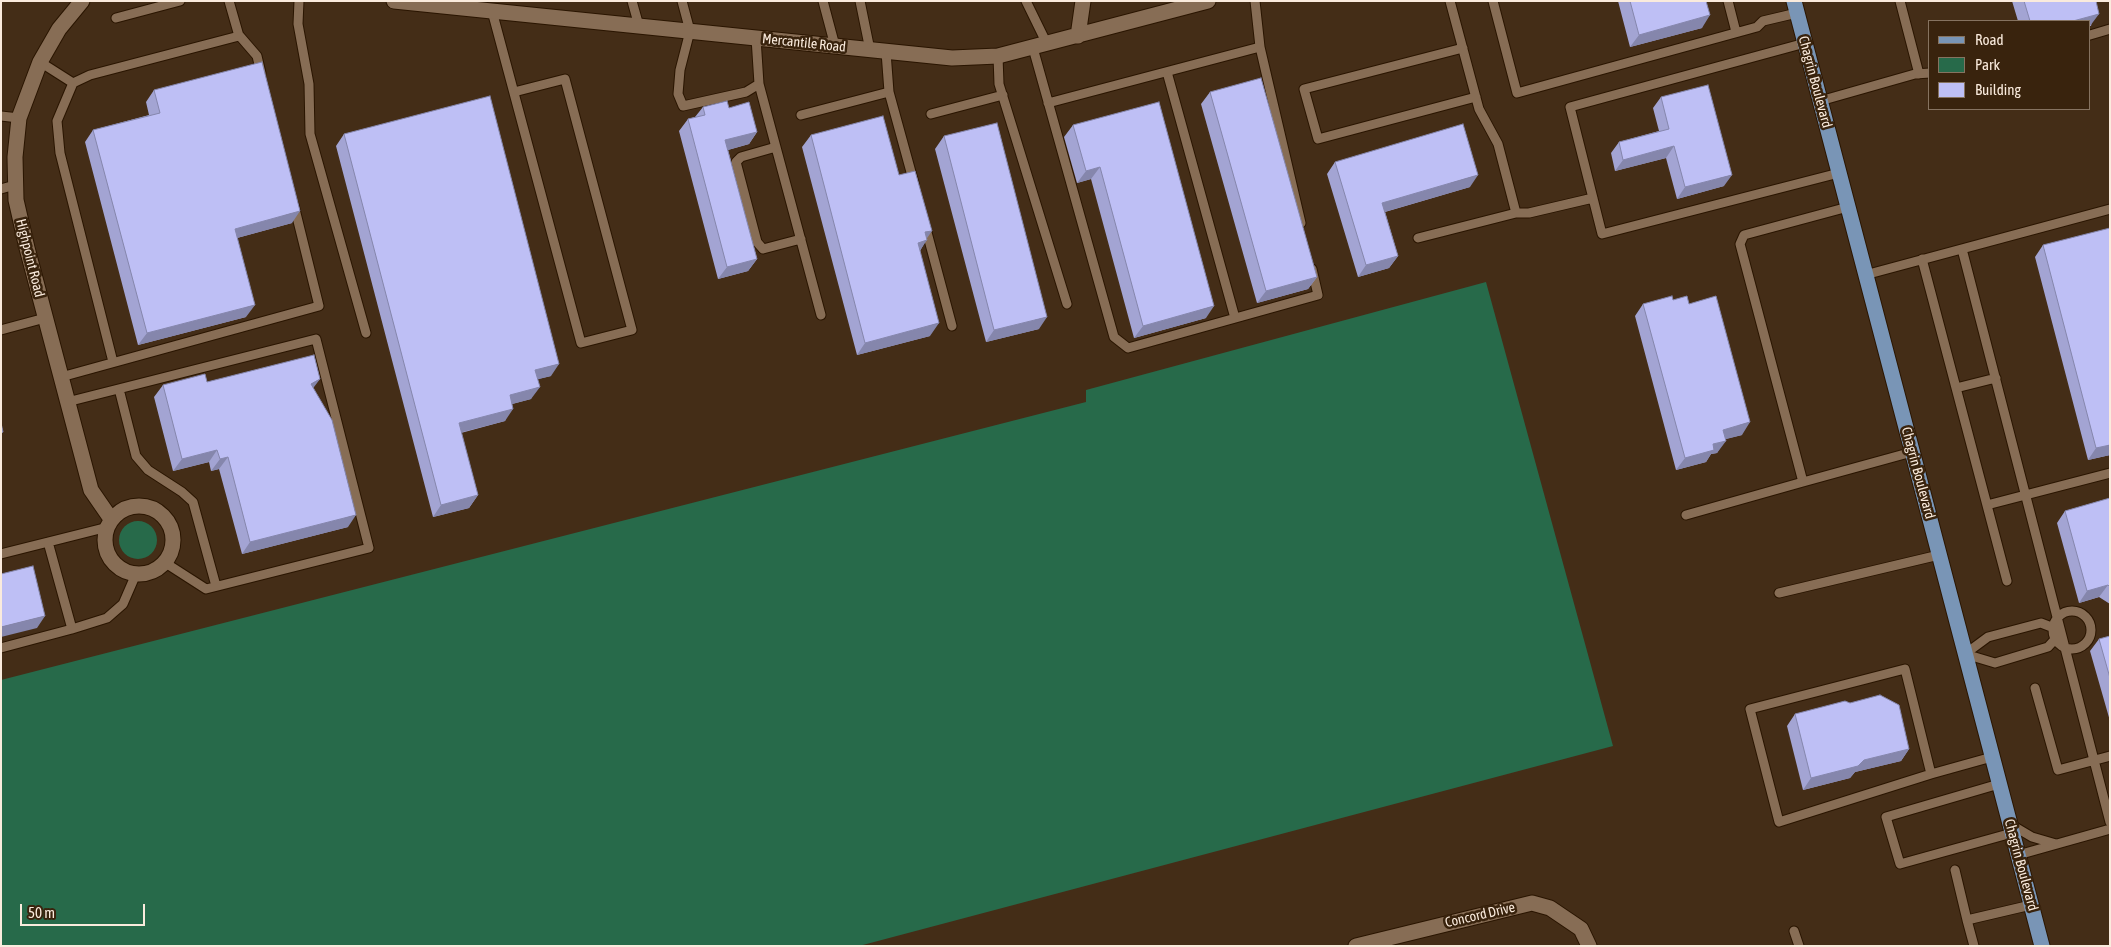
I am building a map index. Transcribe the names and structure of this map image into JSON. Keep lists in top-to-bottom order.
{
  "streets": {
    "main road": ["Chagrin Boulevard"],
    "street": ["Mercantile Road", "Highpoint Road", "Concord Drive"]
  },
  "legend": ["Road", "Park", "Building"],
  "scale_bar": "50 m"
}
